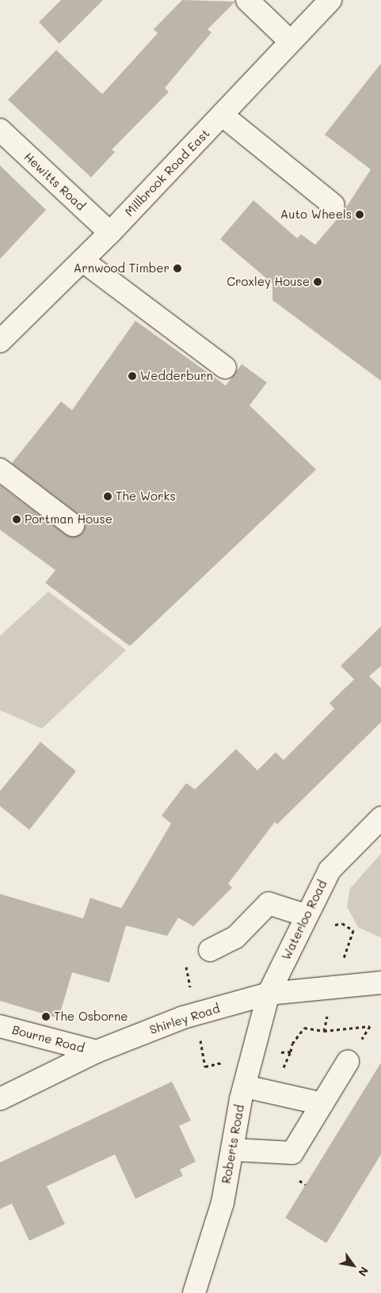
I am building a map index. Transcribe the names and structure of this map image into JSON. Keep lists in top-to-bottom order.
{
  "streets": {
    "street": [
      "Millbrook Road East",
      "Hewitts Road",
      "Waterloo Road",
      "Shirley Road",
      "Bourne Road",
      "Roberts Road"
    ]
  },
  "crossings": [
    ["Millbrook Road East", "Hewitts Road"],
    ["Waterloo Road", "Shirley Road"],
    ["Waterloo Road", "Roberts Road"],
    ["Shirley Road", "Bourne Road"],
    ["Shirley Road", "Roberts Road"]
  ],
  "places": [
    "Auto Wheels",
    "Arnwood Timber",
    "Croxley House",
    "Wedderburn",
    "The Works",
    "Portman House",
    "The Osborne"
  ],
  "north": "bottom right"
}
